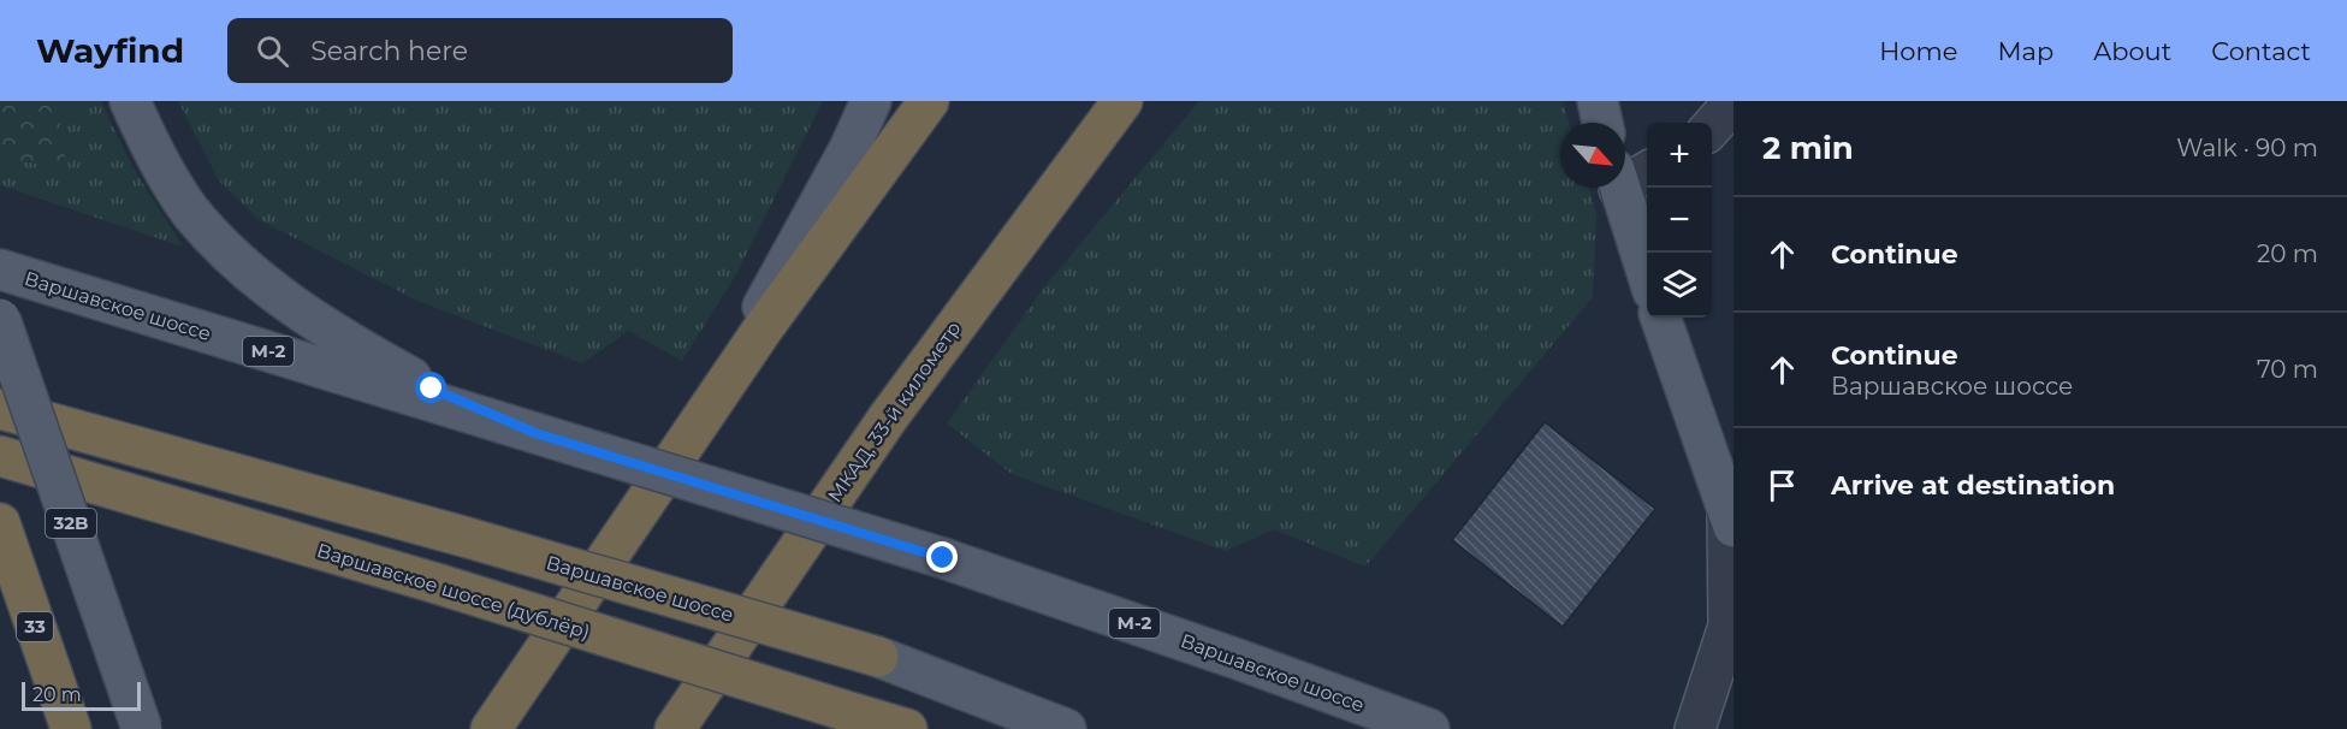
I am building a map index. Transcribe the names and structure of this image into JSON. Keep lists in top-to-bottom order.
{
  "streets": {
    "highway": [
      "Варшавское шоссе",
      "МКАД, 33-й километр",
      "Варшавское шоссе (дублёр)",
      "33"
    ],
    "main road": ["М-2", "32B"]
  },
  "scale_bar": "20 m",
  "north": "bottom right",
  "page": {
    "header": "Wayfind",
    "search": "Search here",
    "nav": [
      "Home",
      "Map",
      "About",
      "Contact"
    ],
    "heading": ["2 min", "Walk · 90 m"],
    "map_buttons": ["+", "−"],
    "list": [
      ["Continue", "20 m"],
      ["Continue", "Варшавское шоссе", "70 m"],
      "Arrive at destination"
    ],
    "scale": "20 m"
  }
}
